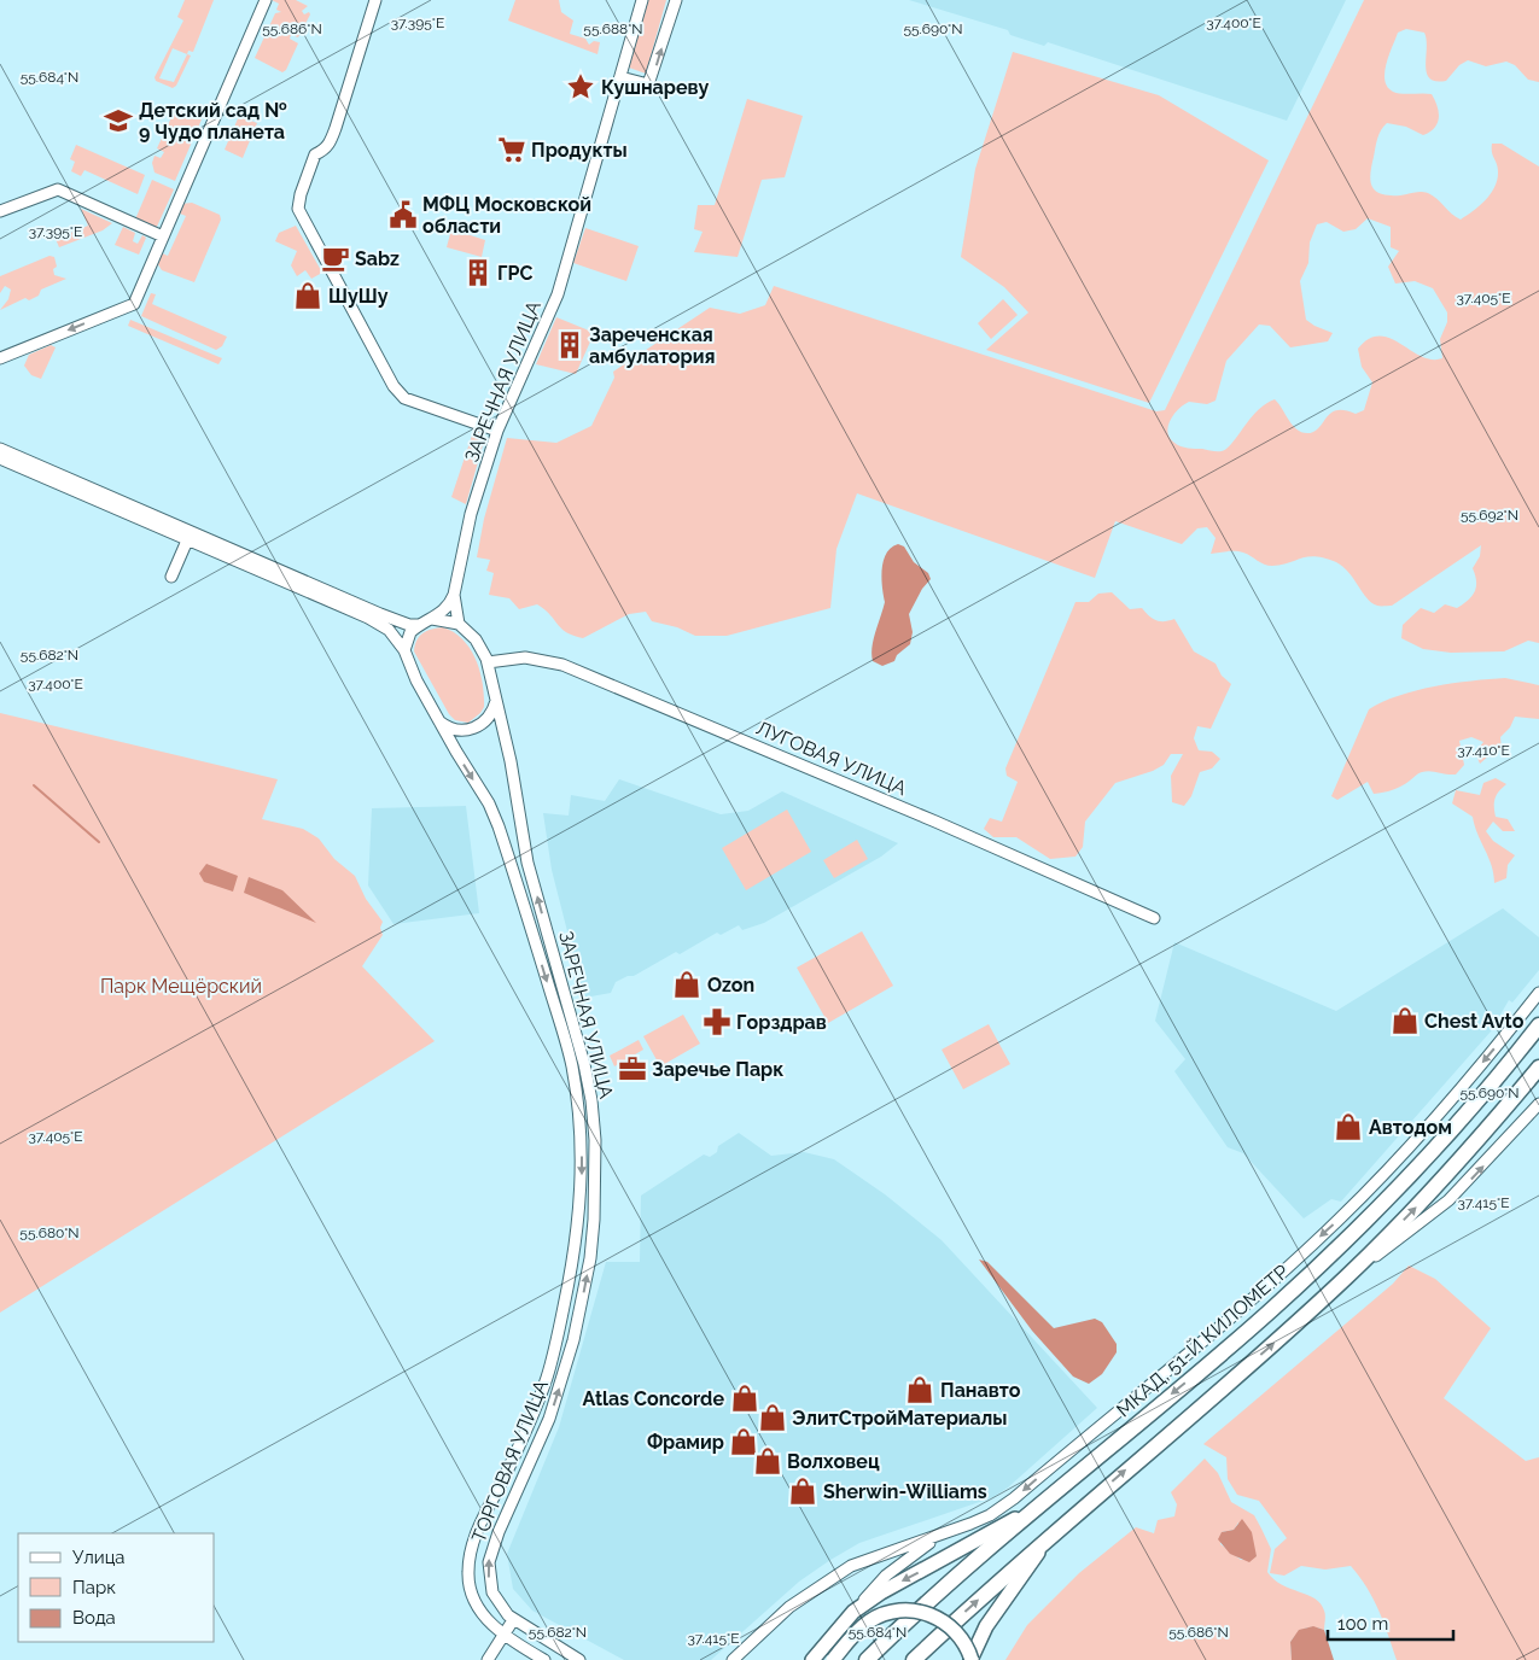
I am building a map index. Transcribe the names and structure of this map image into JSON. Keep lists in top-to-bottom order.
{
  "streets": {
    "highway": ["МКАД, 51-Й КИЛОМЕТР"],
    "street": ["ЗАРЕЧНАЯ УЛИЦА", "ЛУГОВАЯ УЛИЦА", "ТОРГОВАЯ УЛИЦА"]
  },
  "crossings": [
    ["ЗАРЕЧНАЯ УЛИЦА", "ЛУГОВАЯ УЛИЦА"],
    ["ЗАРЕЧНАЯ УЛИЦА", "ТОРГОВАЯ УЛИЦА"]
  ],
  "parks": ["Парк Мещёрский"],
  "places": {
    "place": ["Кушнареву"],
    "school or university": ["Детский сад № 9 Чудо планета"],
    "supermarket": ["Продукты"],
    "public building": ["МФЦ Московской области"],
    "cafe": ["Sabz"],
    "building": ["ГРС", "Зареченская амбулатория"],
    "shop": [
      "ШуШу",
      "Ozon",
      "Chest Avto",
      "Автодом",
      "Панавто",
      "Atlas Concorde",
      "ЭлитСтройМатериалы",
      "Фрамир",
      "Волховец",
      "Sherwin-Williams"
    ],
    "pharmacy": ["Горздрав"],
    "office": ["Заречье Парк"]
  },
  "legend": ["Улица", "Парк", "Вода"],
  "scale_bar": "100 m",
  "coordinates": [
    "37.395°E",
    "37.400°E",
    "55.686°N",
    "55.688°N",
    "55.690°N",
    "55.684°N",
    "37.405°E",
    "55.692°N",
    "55.682°N",
    "37.410°E",
    "37.415°E",
    "55.680°N"
  ]
}
